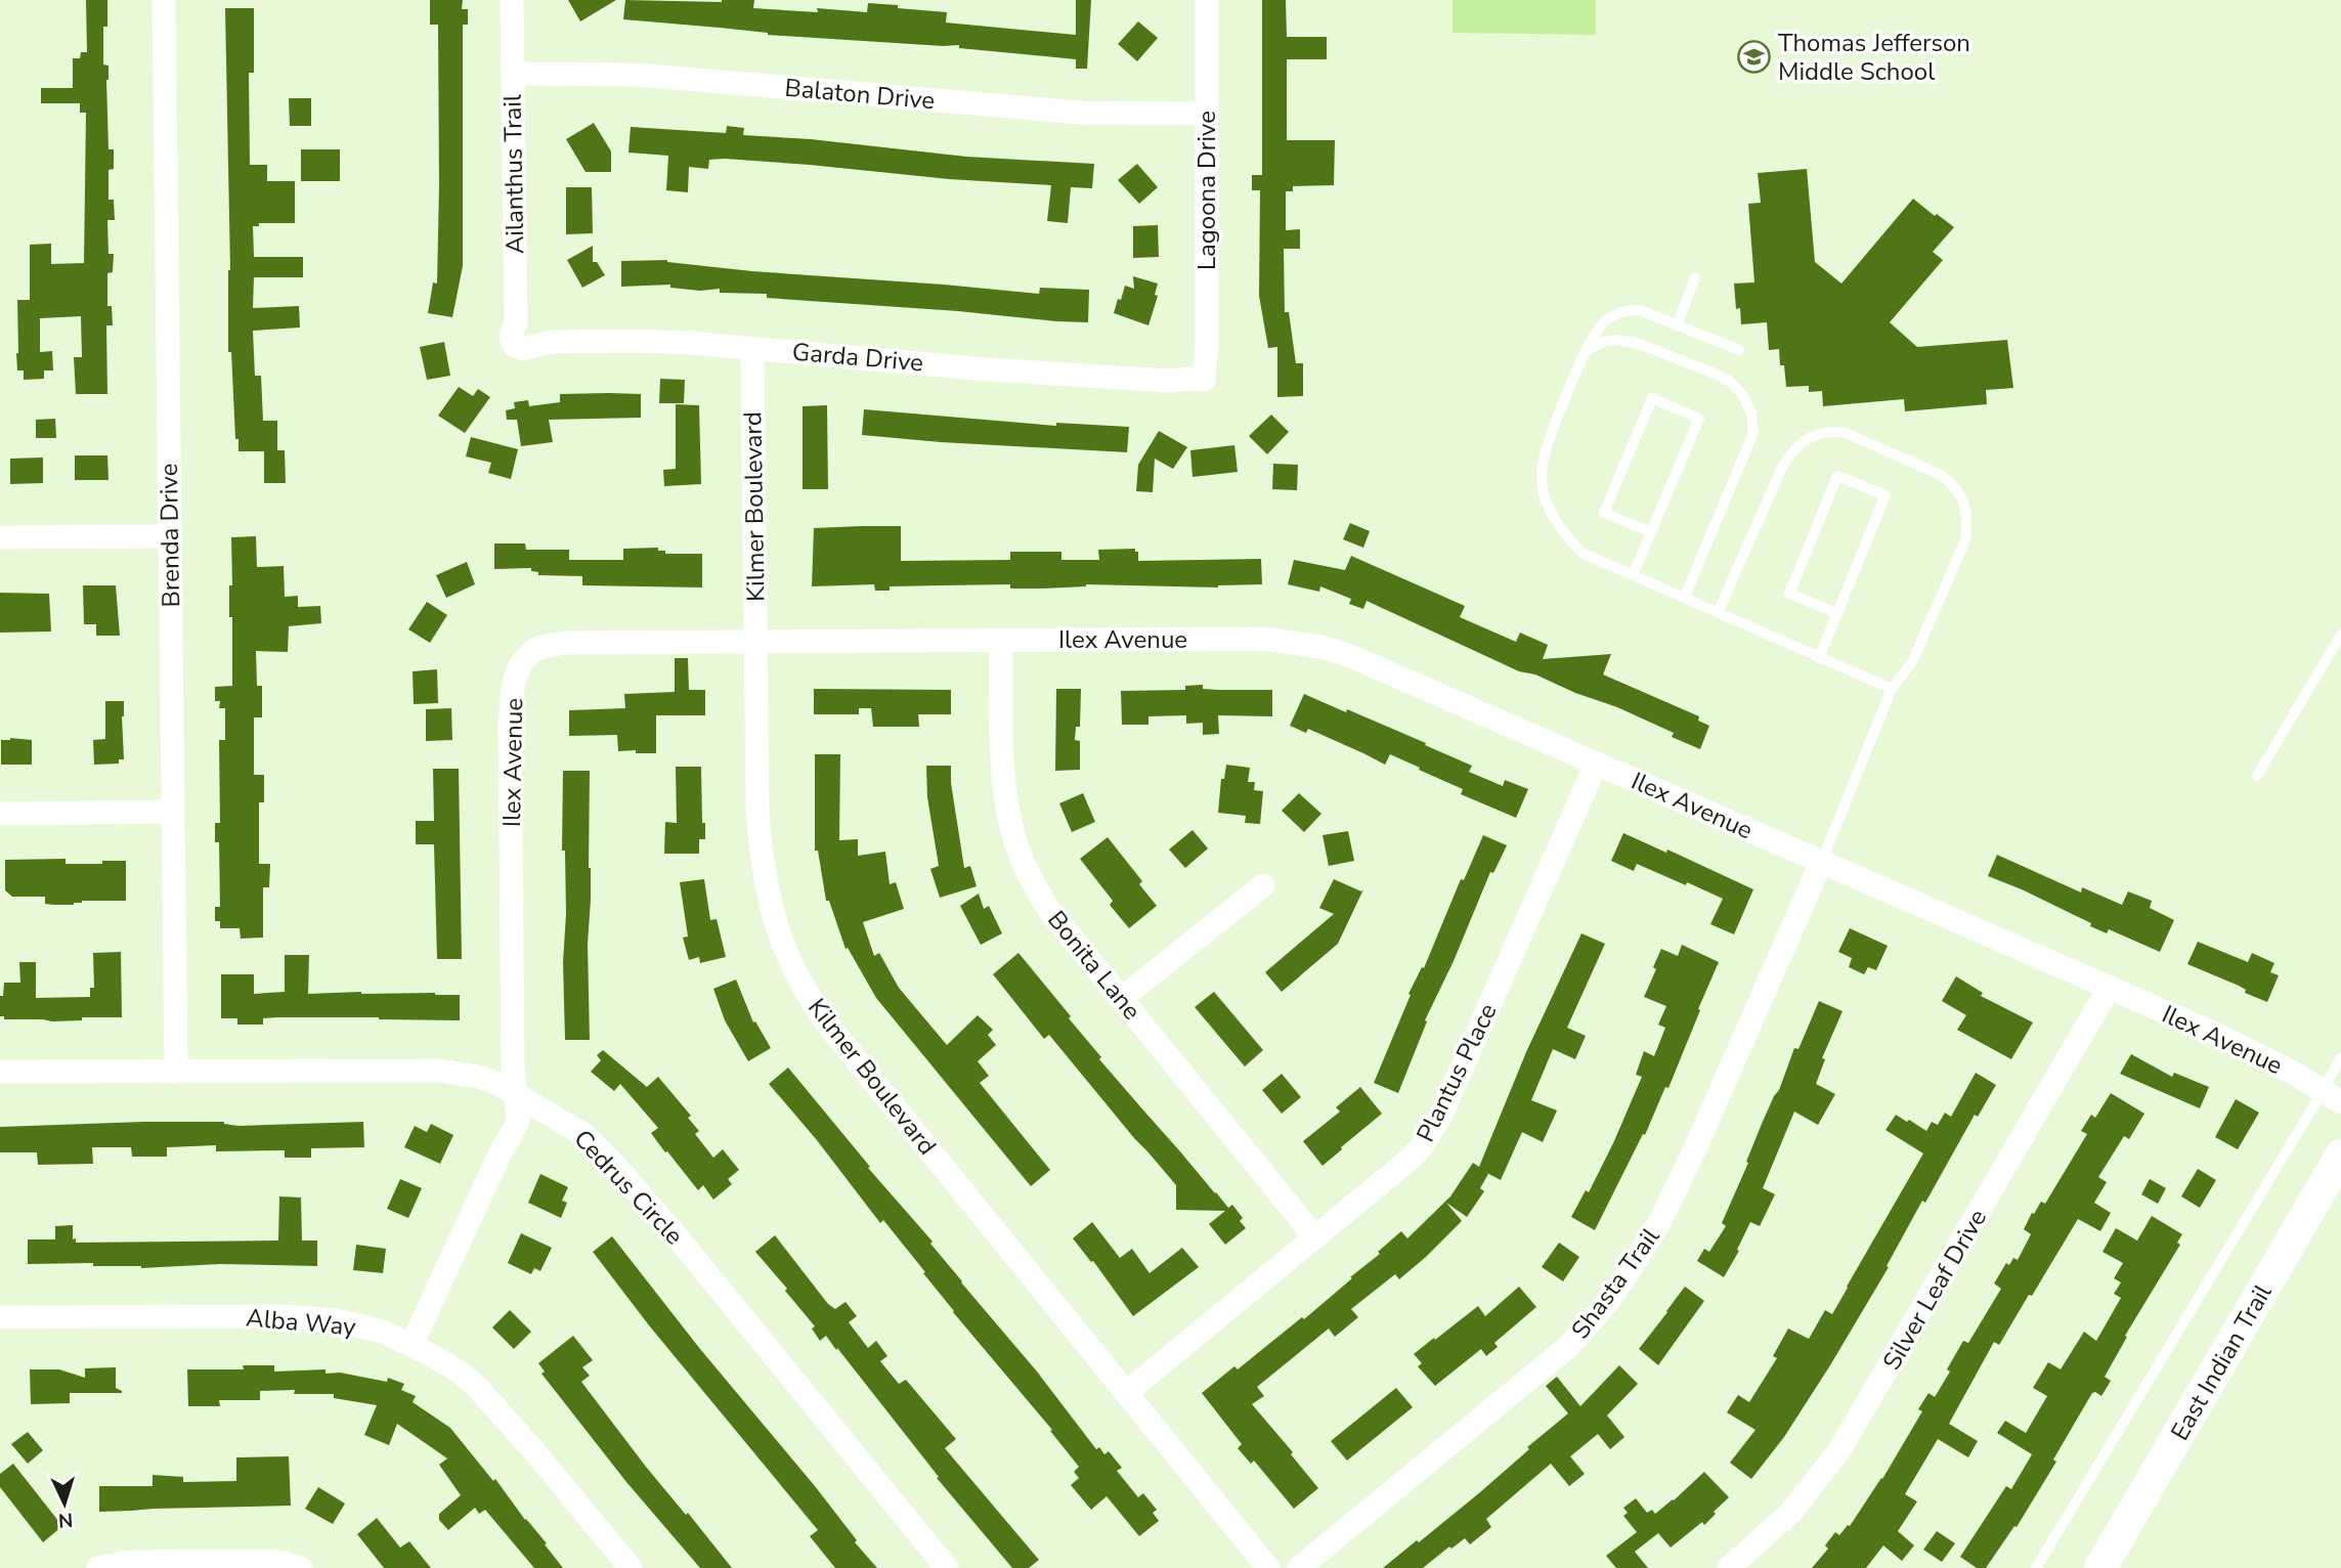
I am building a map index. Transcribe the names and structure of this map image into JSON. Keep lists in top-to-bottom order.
{
  "streets": {
    "main road": ["East Indian Trail"],
    "street": [
      "Balaton Drive",
      "Ailanthus Trail",
      "Lagoona Drive",
      "Garda Drive",
      "Kilmer Boulevard",
      "Brenda Drive",
      "Ilex Avenue",
      "Bonita Lane",
      "Plantus Place",
      "Cedrus Circle",
      "Shasta Trail",
      "Silver Leaf Drive",
      "Alba Way"
    ]
  },
  "crossings": [
    ["Balaton Drive", "Ailanthus Trail"],
    ["Balaton Drive", "Lagoona Drive"],
    ["Ailanthus Trail", "Garda Drive"],
    ["Lagoona Drive", "Garda Drive"],
    ["Garda Drive", "Kilmer Boulevard"],
    ["Kilmer Boulevard", "Ilex Avenue"],
    ["Kilmer Boulevard", "Plantus Place"],
    ["Brenda Drive", "Cedrus Circle"],
    ["Ilex Avenue", "Bonita Lane"],
    ["Ilex Avenue", "Plantus Place"],
    ["Ilex Avenue", "Cedrus Circle"],
    ["Ilex Avenue", "Shasta Trail"],
    ["Ilex Avenue", "Silver Leaf Drive"],
    ["Ilex Avenue", "Alba Way"],
    ["Bonita Lane", "Plantus Place"]
  ],
  "places": {
    "school or university": ["Thomas Jefferson Middle School"]
  },
  "north": "bottom"
}
